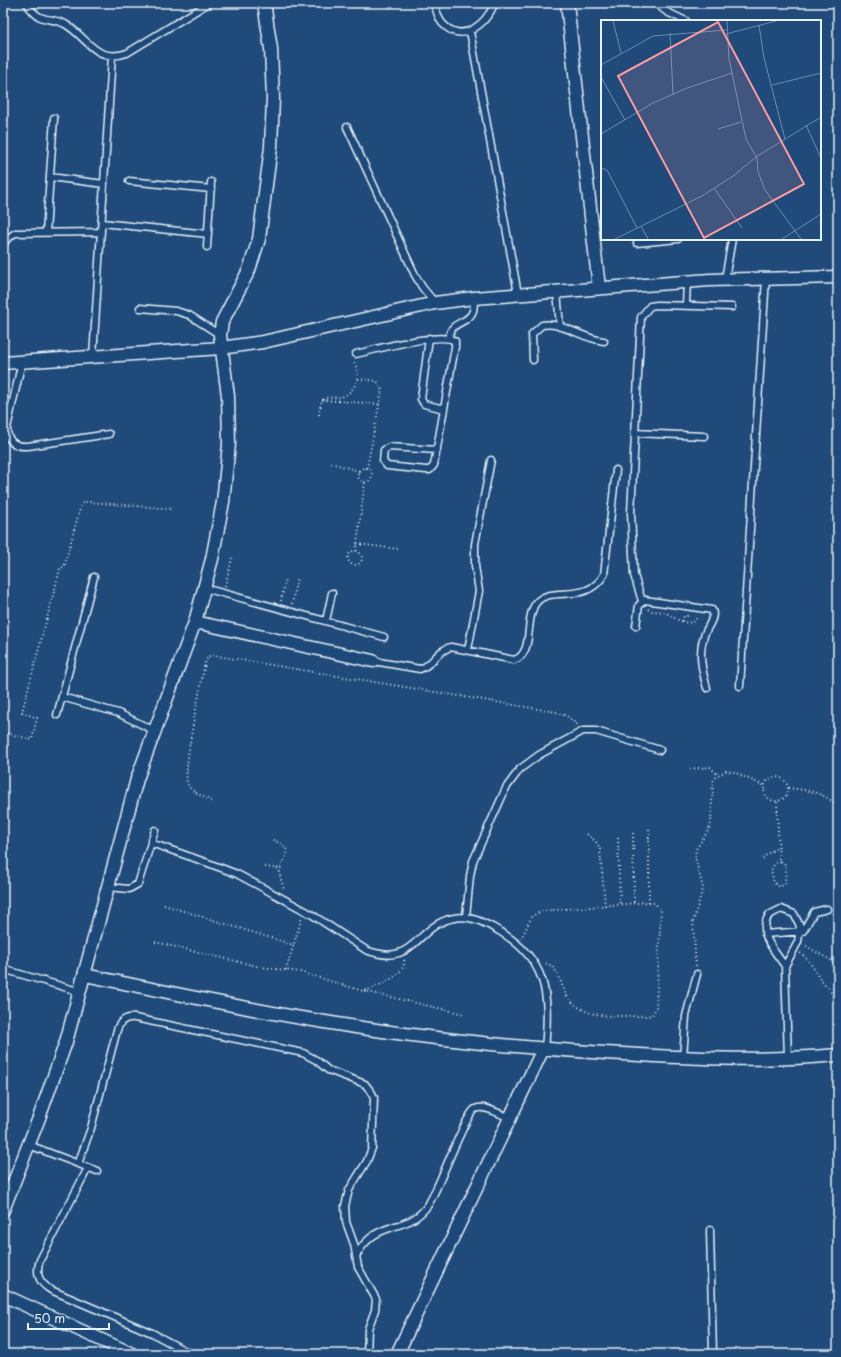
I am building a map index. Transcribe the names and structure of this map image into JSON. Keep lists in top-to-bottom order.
{
  "scale_bar": "50 m"
}
